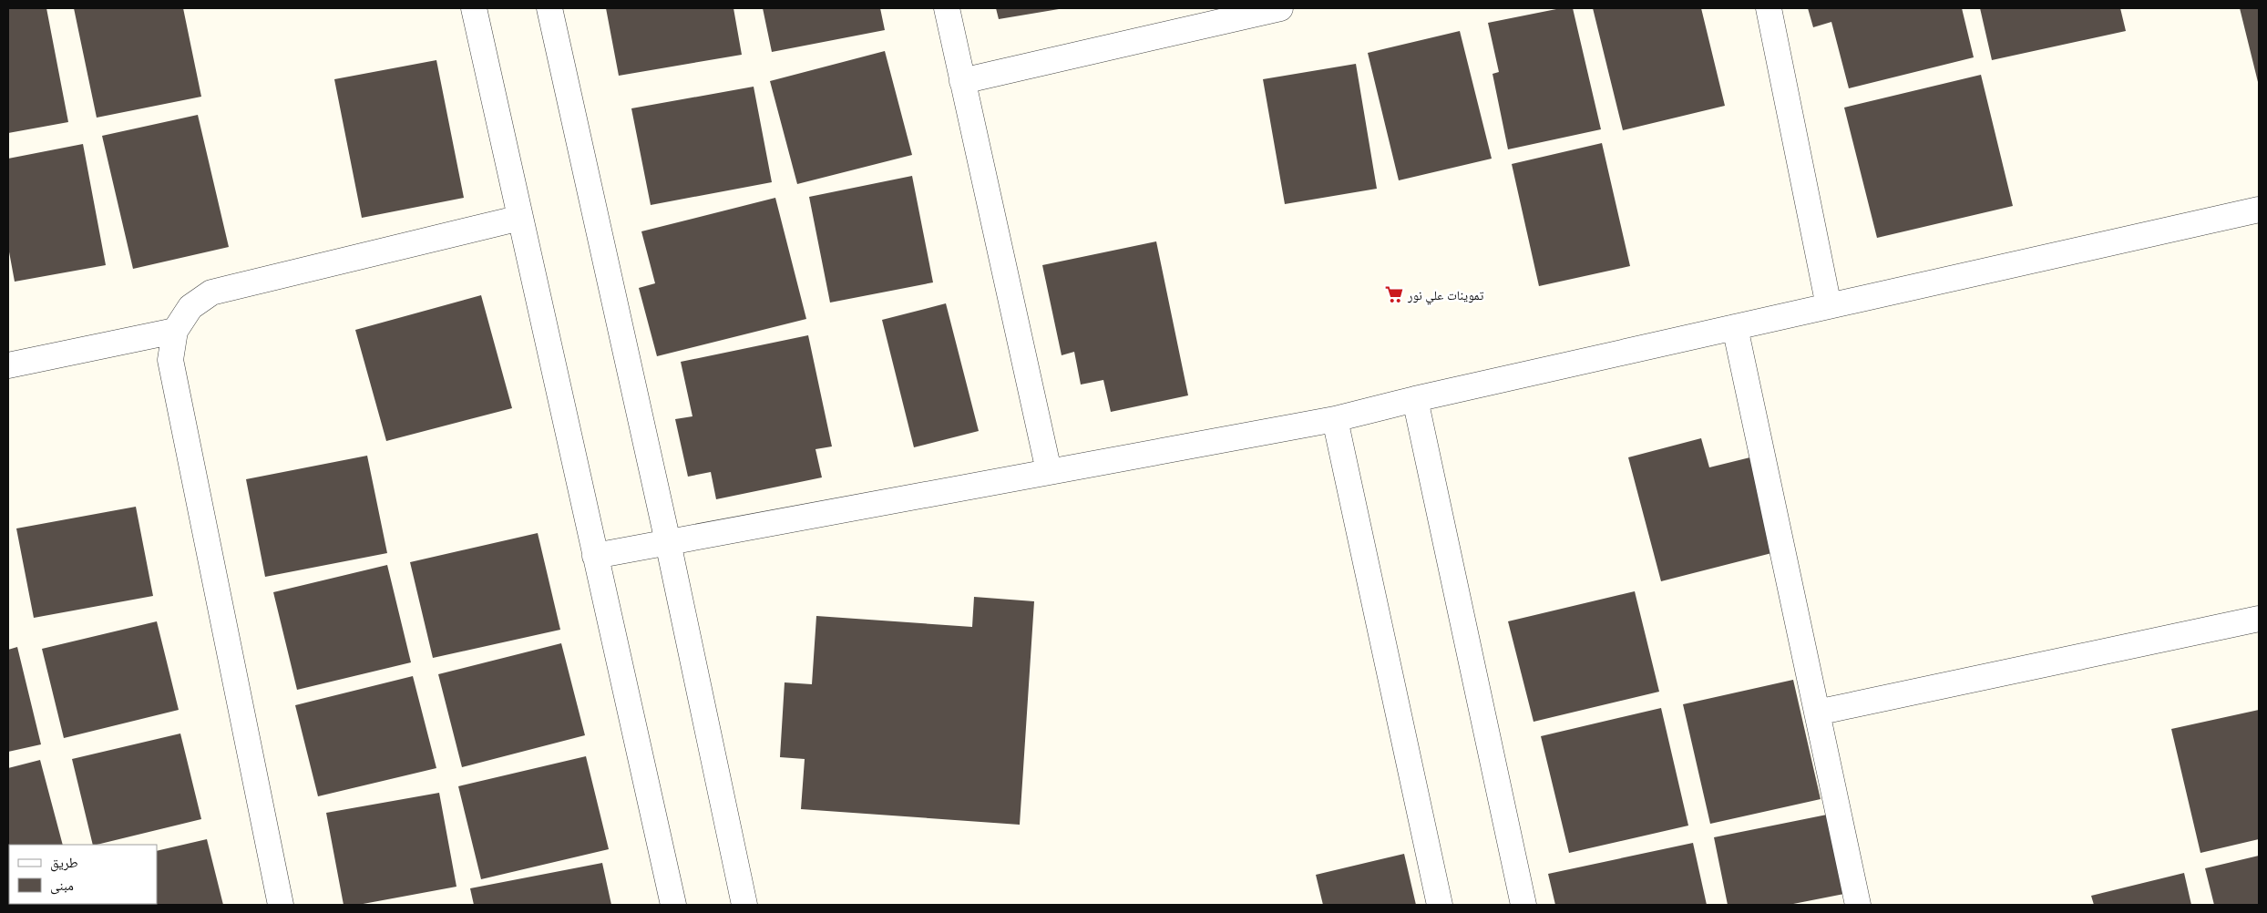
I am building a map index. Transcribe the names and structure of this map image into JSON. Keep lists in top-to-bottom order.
{
  "places": {
    "supermarket": ["تموينات علي نور"]
  },
  "legend": ["طريق", "مبنى"]
}
